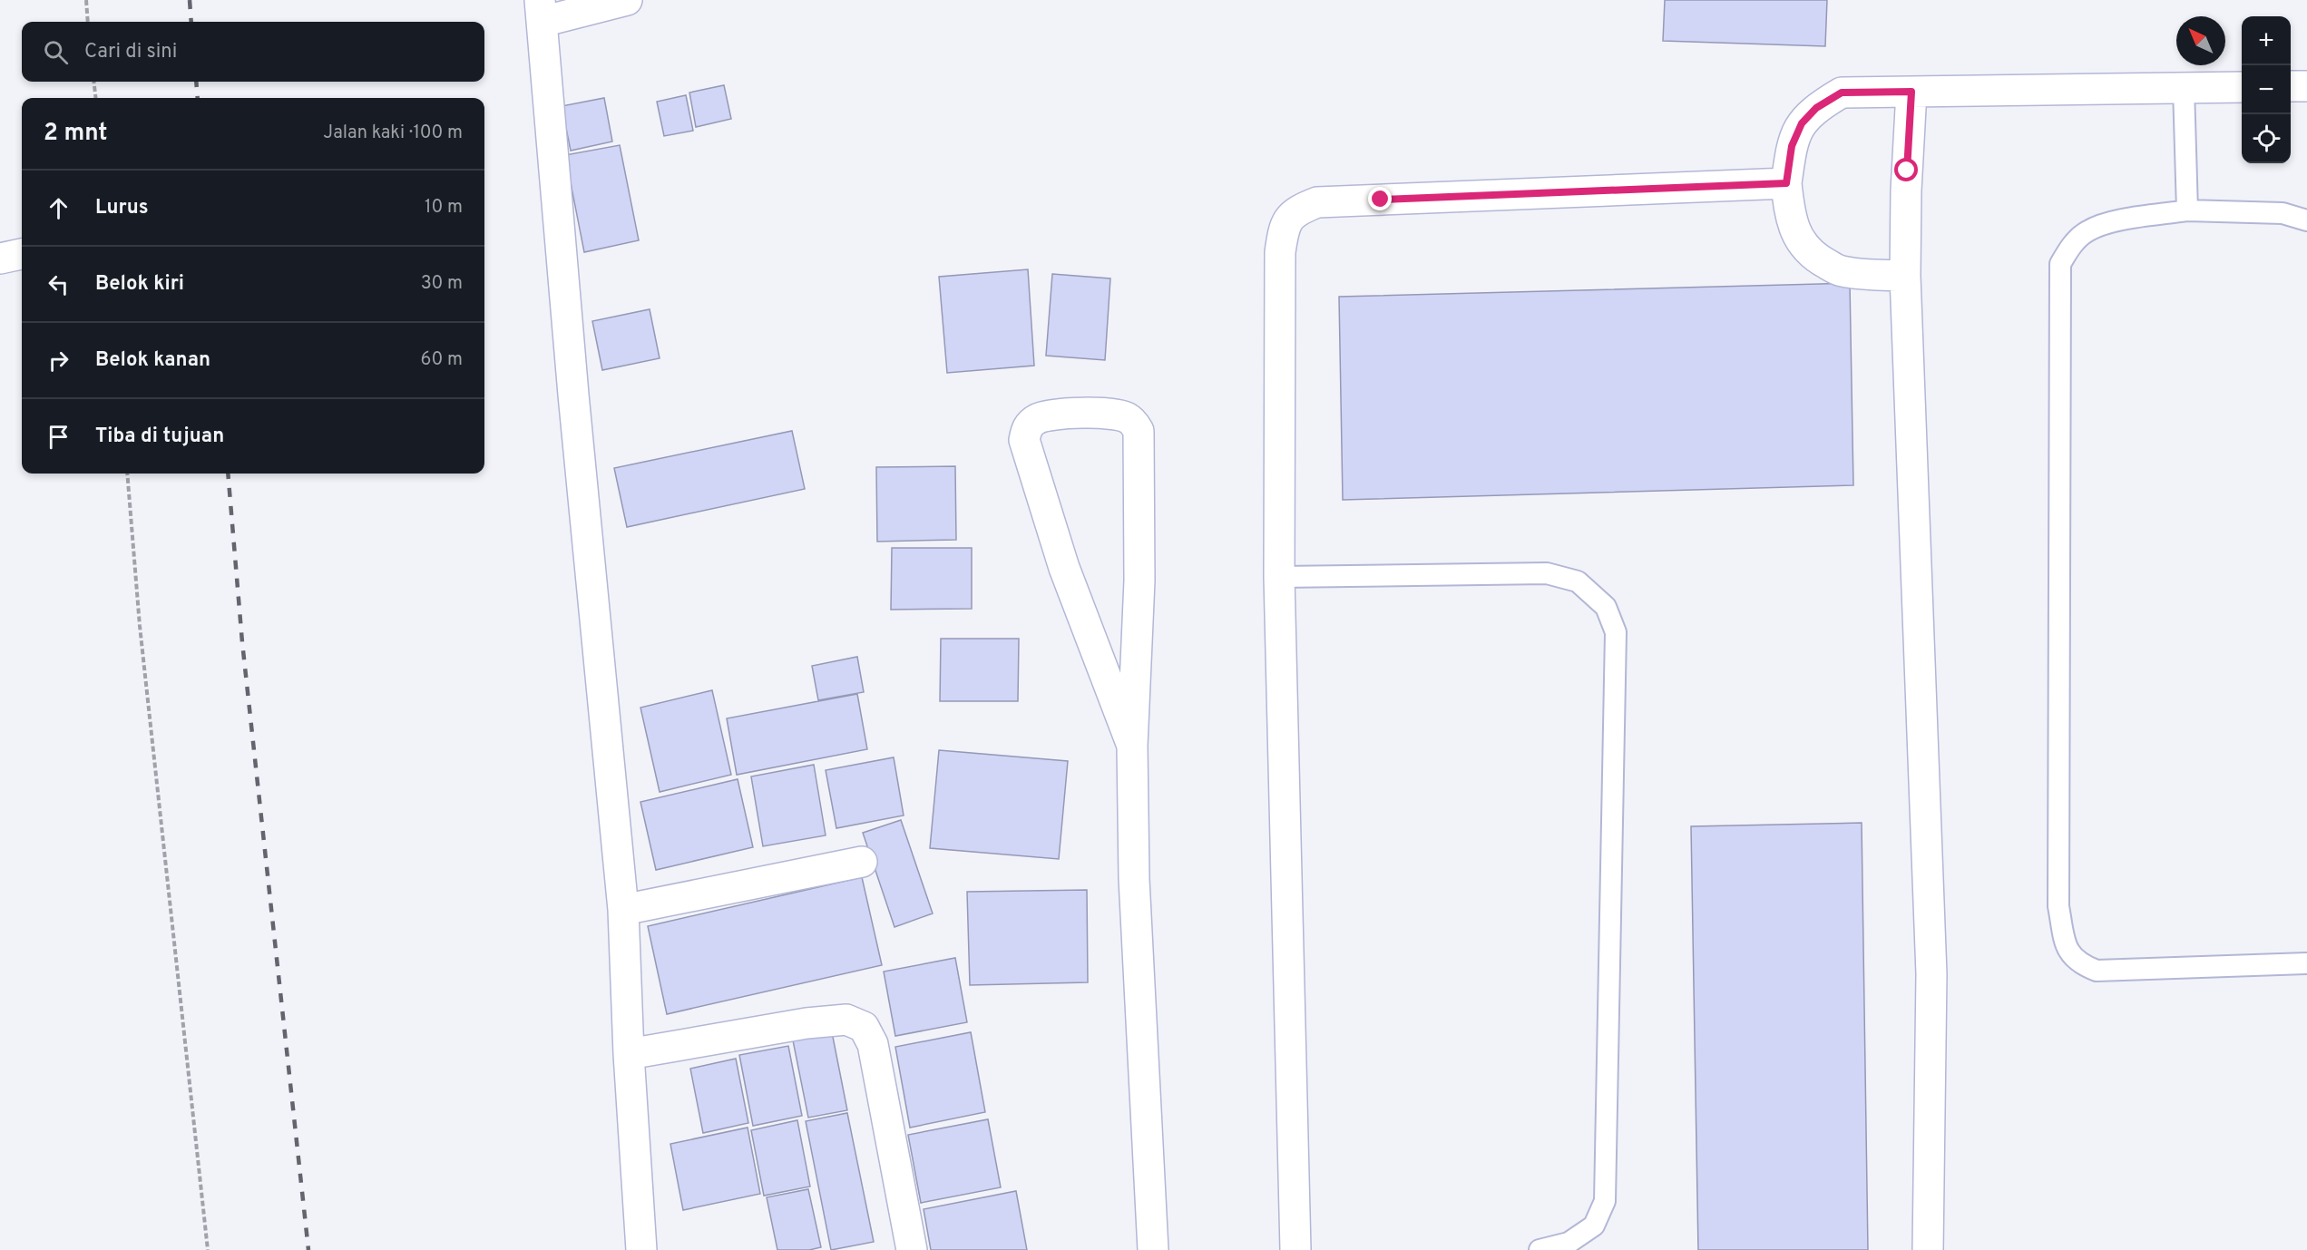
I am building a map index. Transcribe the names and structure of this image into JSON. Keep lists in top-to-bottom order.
{
  "north": "top left",
  "page": {
    "map_buttons": ["+", "−"],
    "search": "Cari di sini",
    "heading": ["2 mnt", "Jalan kaki · 100 m"],
    "list": [
      ["Lurus", "10 m"],
      ["Belok kiri", "30 m"],
      ["Belok kanan", "60 m"],
      "Tiba di tujuan"
    ]
  }
}
